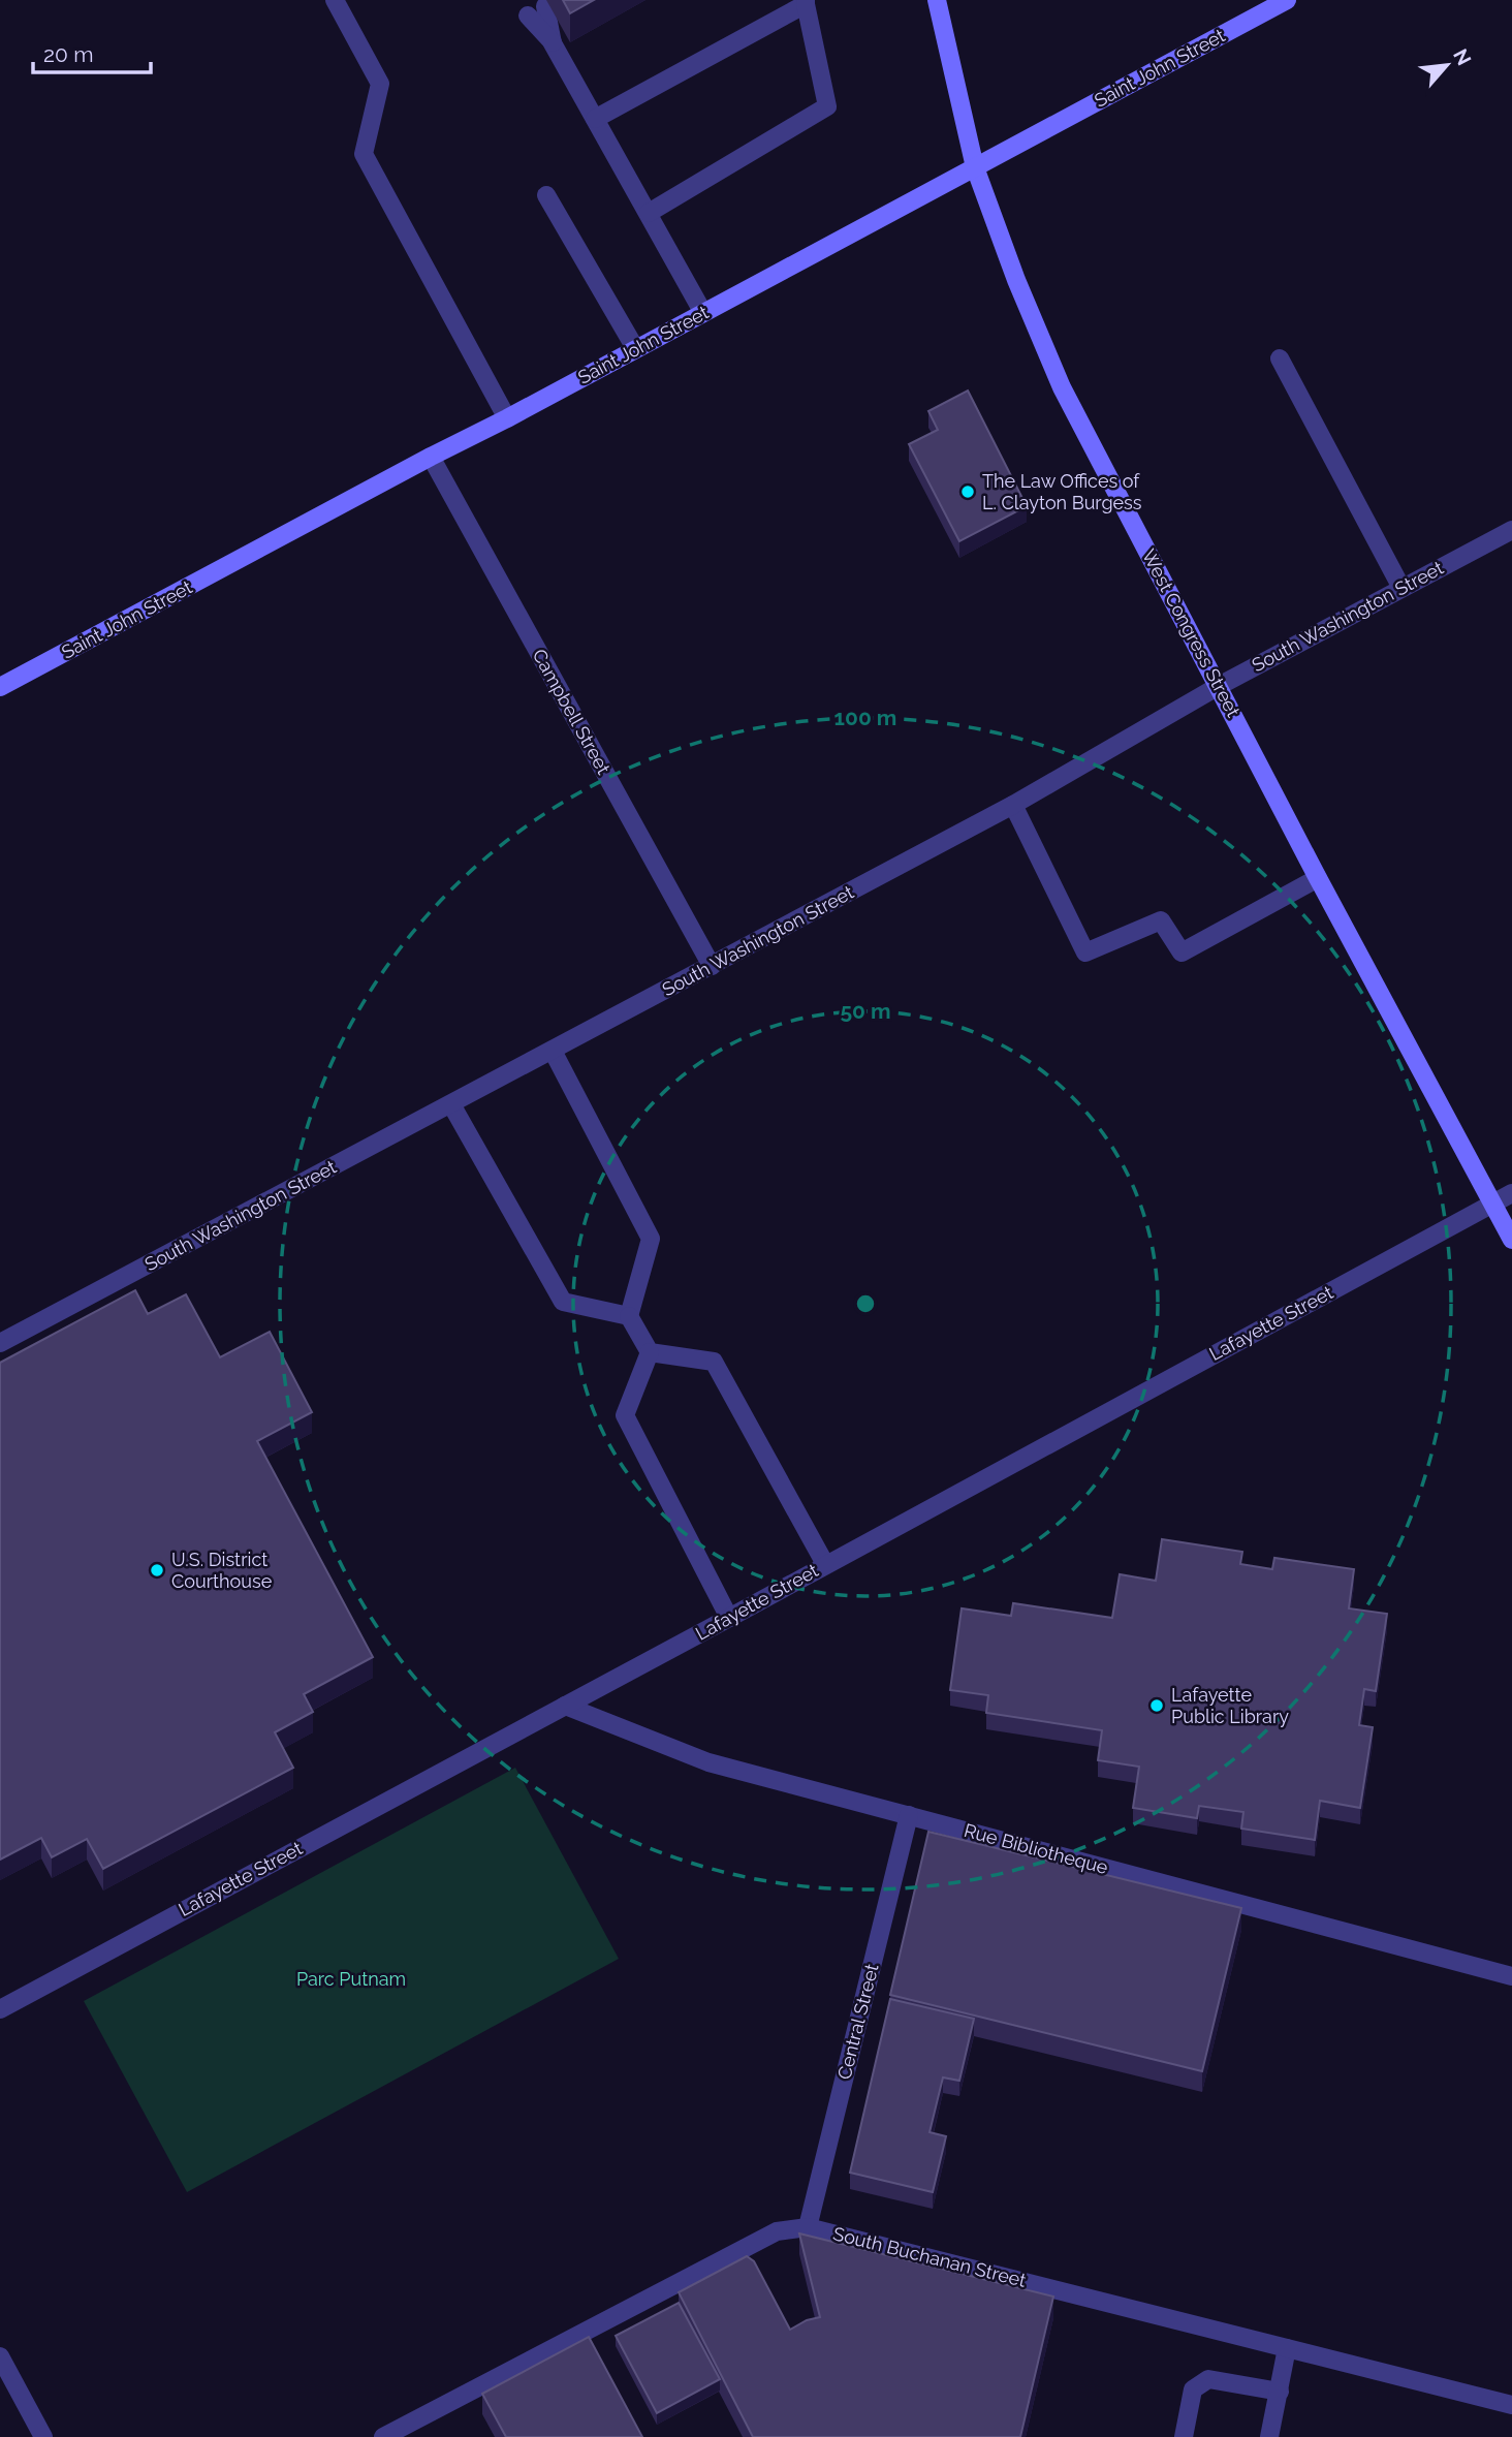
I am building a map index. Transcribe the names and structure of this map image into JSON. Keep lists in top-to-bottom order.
{
  "streets": {
    "street": [
      "Saint John Street",
      "South Washington Street",
      "West Congress Street",
      "Campbell Street",
      "Lafayette Street",
      "Rue Bibliotheque",
      "Central Street",
      "South Buchanan Street"
    ]
  },
  "crossings": [
    ["Saint John Street", "West Congress Street"],
    ["Saint John Street", "Campbell Street"],
    ["South Washington Street", "West Congress Street"],
    ["South Washington Street", "Campbell Street"],
    ["West Congress Street", "Lafayette Street"],
    ["Lafayette Street", "Rue Bibliotheque"],
    ["Rue Bibliotheque", "Central Street"],
    ["Central Street", "South Buchanan Street"]
  ],
  "parks": ["Parc Putnam"],
  "places": ["The Law Offices of L. Clayton Burgess", "U.S. District Courthouse", "Lafayette Public Library"],
  "scale_bar": "20 m",
  "north": "top right",
  "rings": ["100 m", "50 m"]
}
